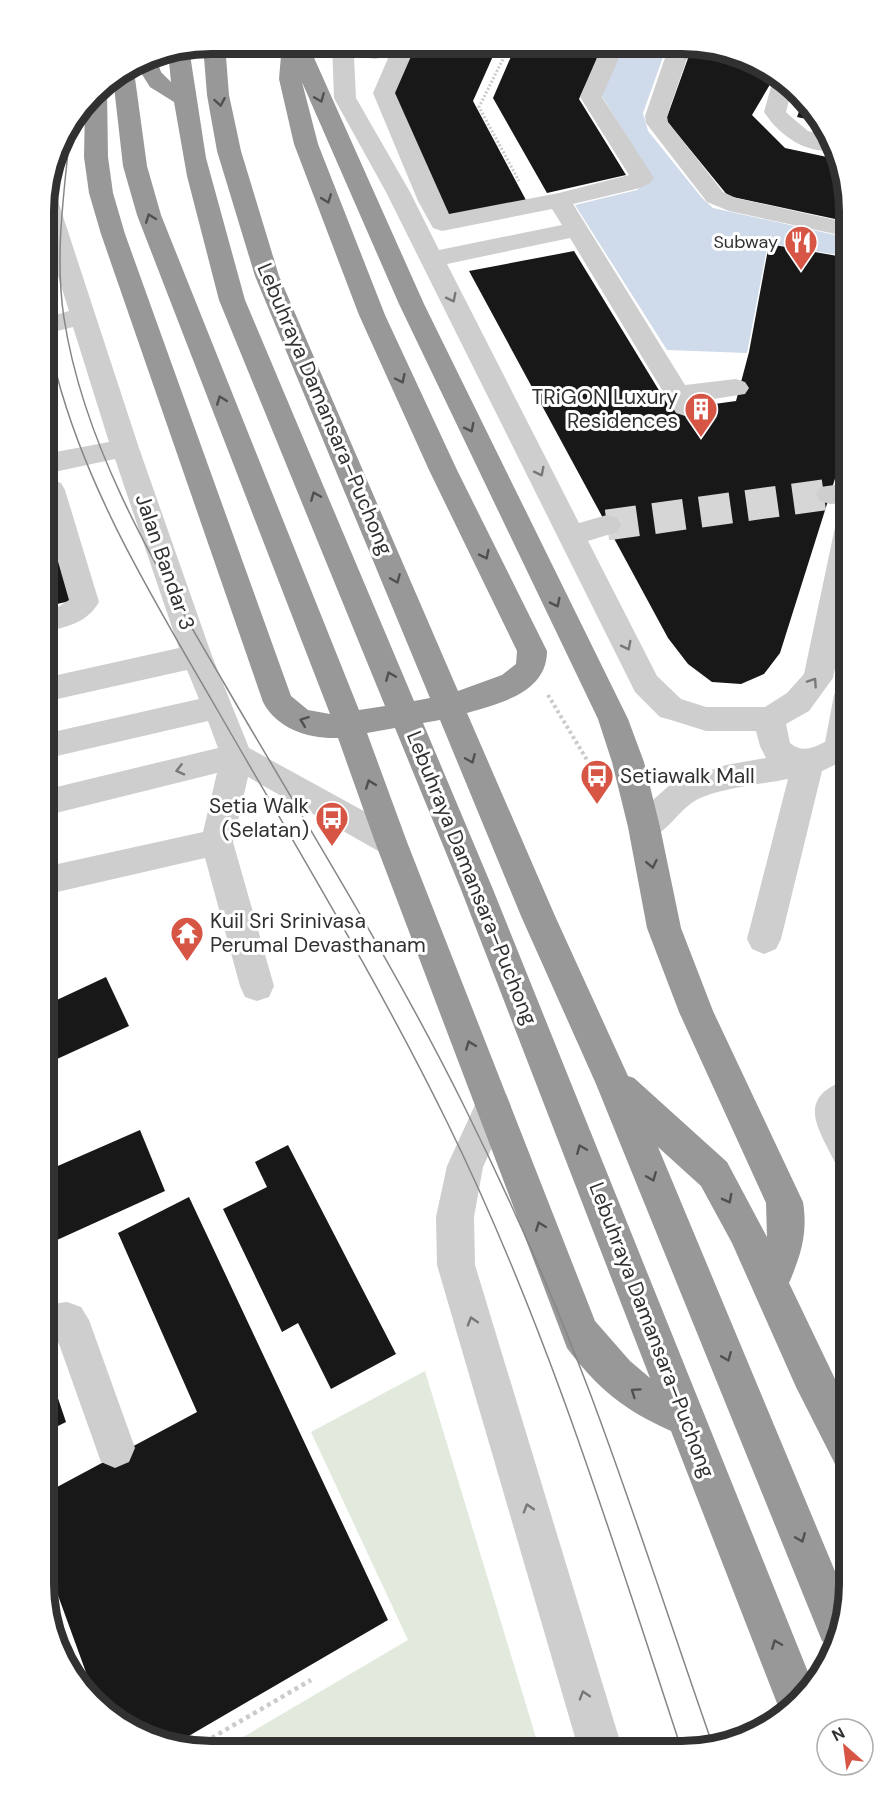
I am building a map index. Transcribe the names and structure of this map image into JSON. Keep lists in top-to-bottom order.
{
  "streets": {
    "highway": ["Lebuhraya Damansara–Puchong"],
    "street": ["Jalan Bandar 3"]
  },
  "places": {
    "restaurant": ["Subway"],
    "building": ["TRiGON Luxury Residences"],
    "bus stop": ["Setiawalk Mall", "Setia Walk (Selatan)"],
    "temple": ["Kuil Sri Srinivasa Perumal Devasthanam"]
  },
  "north": "top left"
}
